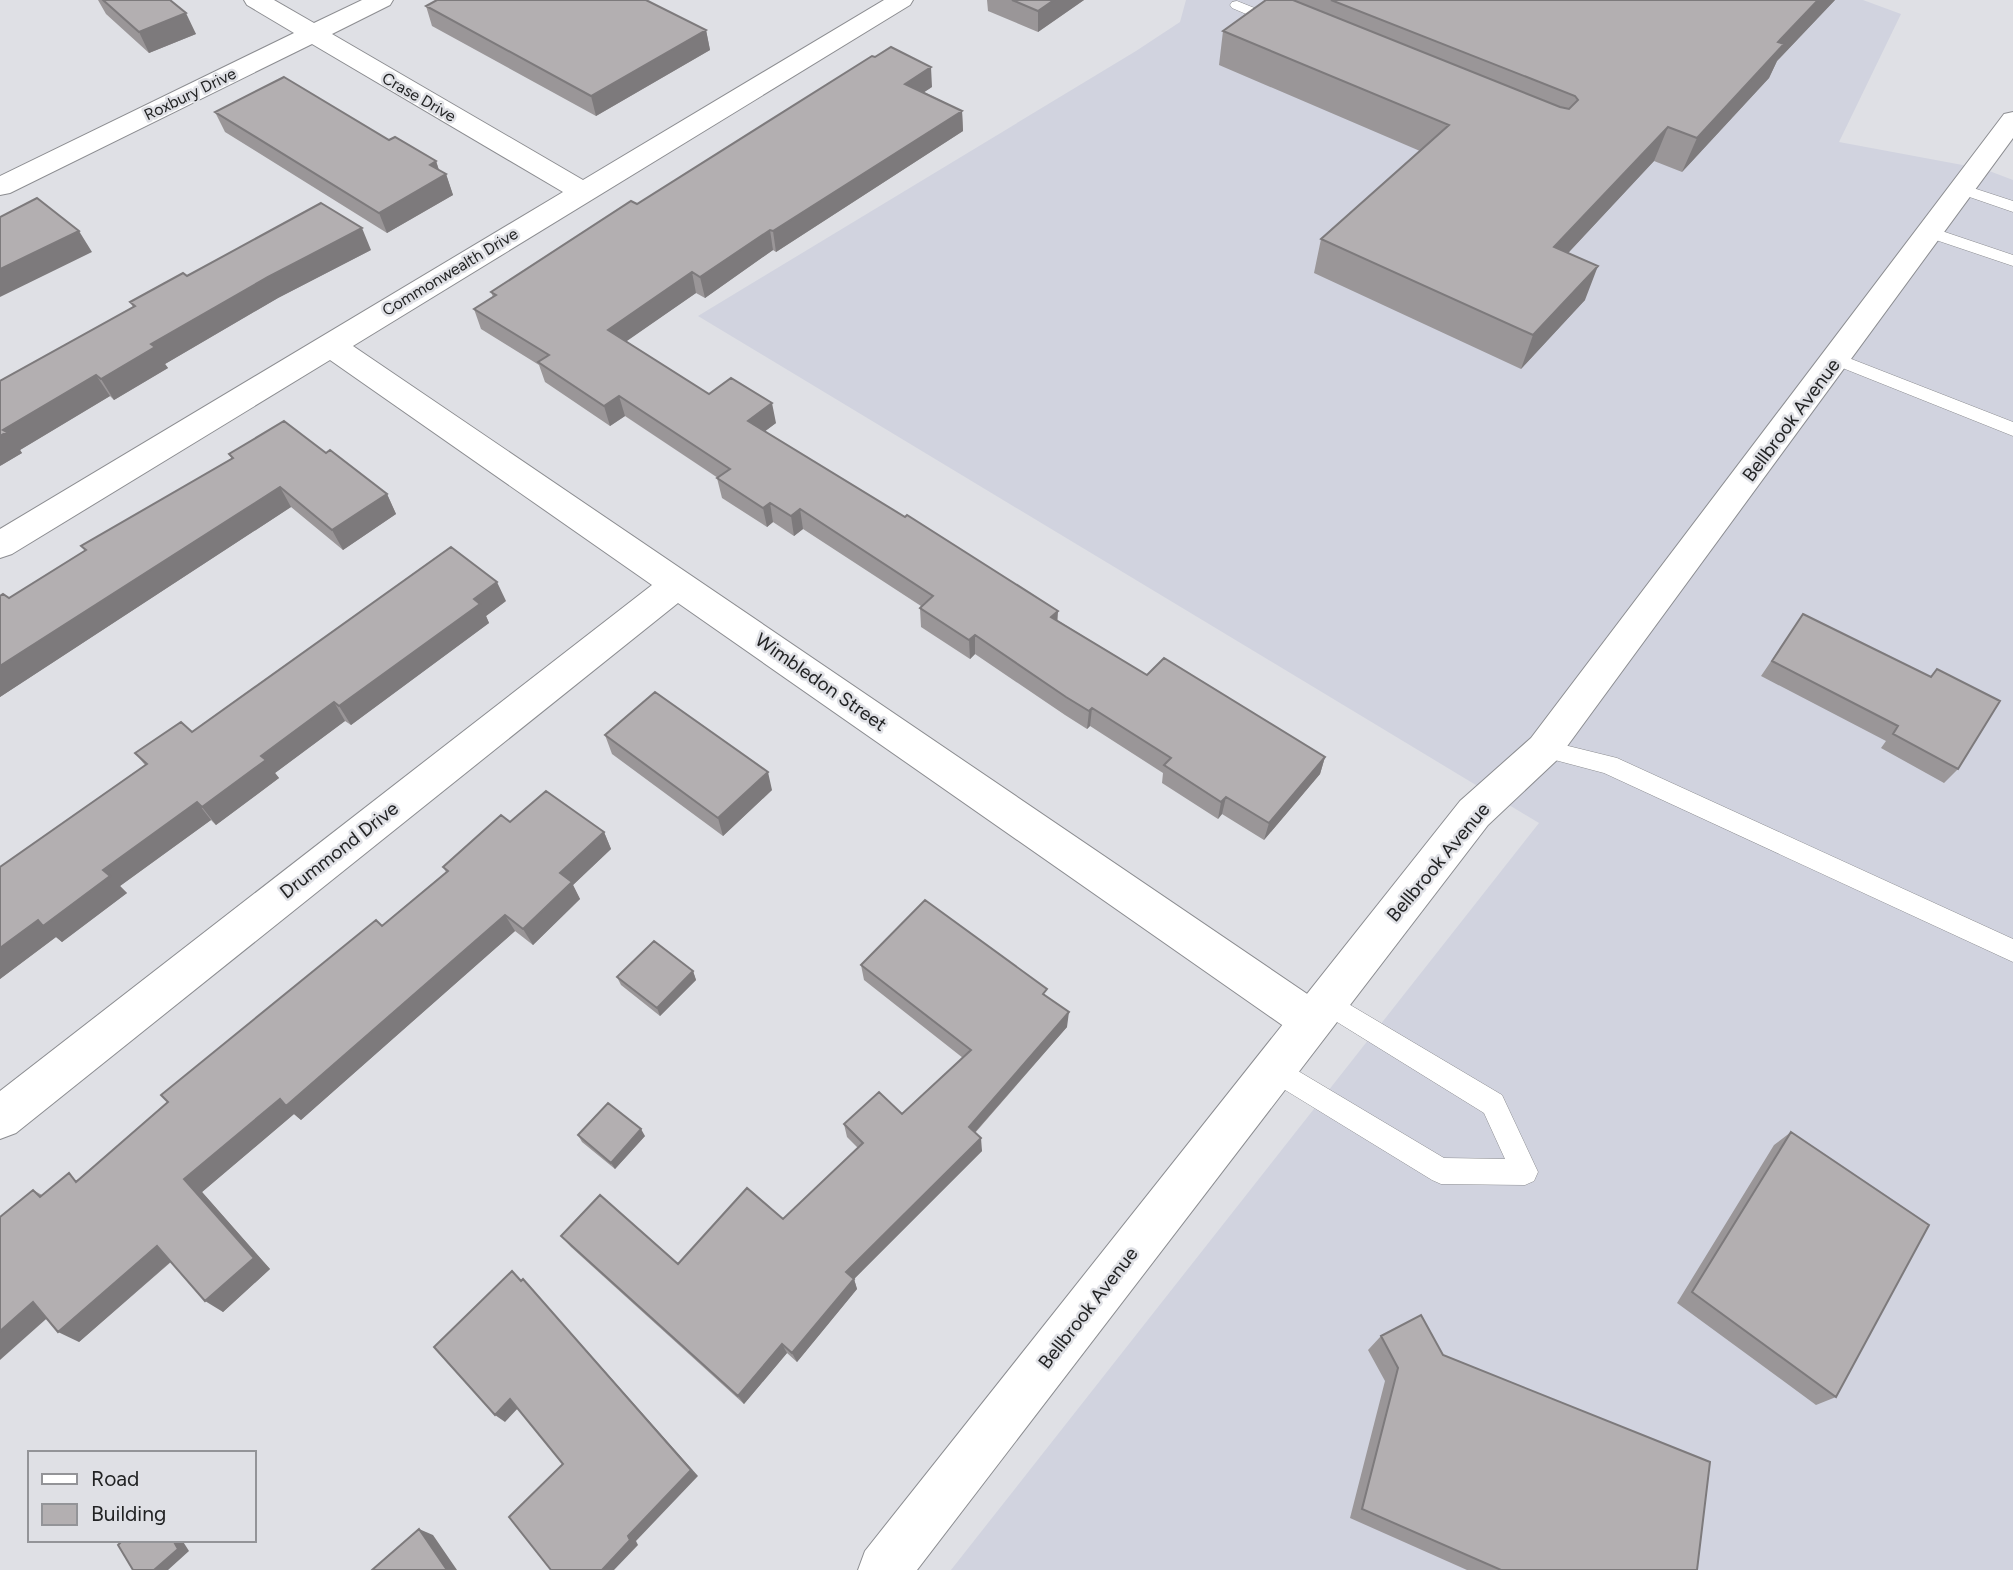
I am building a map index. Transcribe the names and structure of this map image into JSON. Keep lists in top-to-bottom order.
{
  "streets": {
    "street": [
      "Roxbury Drive",
      "Crase Drive",
      "Commonwealth Drive",
      "Bellbrook Avenue",
      "Wimbledon Street",
      "Drummond Drive"
    ]
  },
  "crossings": [
    ["Roxbury Drive", "Crase Drive"],
    ["Crase Drive", "Commonwealth Drive"],
    ["Commonwealth Drive", "Wimbledon Street"],
    ["Bellbrook Avenue", "Wimbledon Street"],
    ["Wimbledon Street", "Drummond Drive"]
  ],
  "legend": ["Road", "Building"]
}
